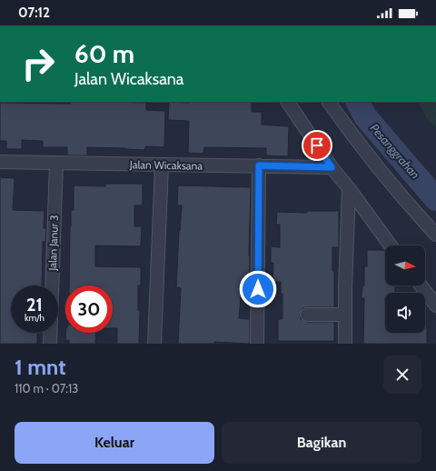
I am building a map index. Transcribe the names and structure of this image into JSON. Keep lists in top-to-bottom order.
{
  "streets": {
    "street": ["Jalan Wicaksana", "Jalan Janur 3"]
  },
  "crossings": [
    ["Jalan Wicaksana", "Jalan Janur 3"]
  ],
  "water": ["Pesanggrahan"],
  "north": "right",
  "page": {
    "status": "07:12",
    "turn": ["60 m", "Jalan Wicaksana"],
    "speed": "21 km/h",
    "limit": "30",
    "heading": ["1 mnt", "110 m · 07:13"],
    "buttons": ["Keluar", "Bagikan"]
  }
}
